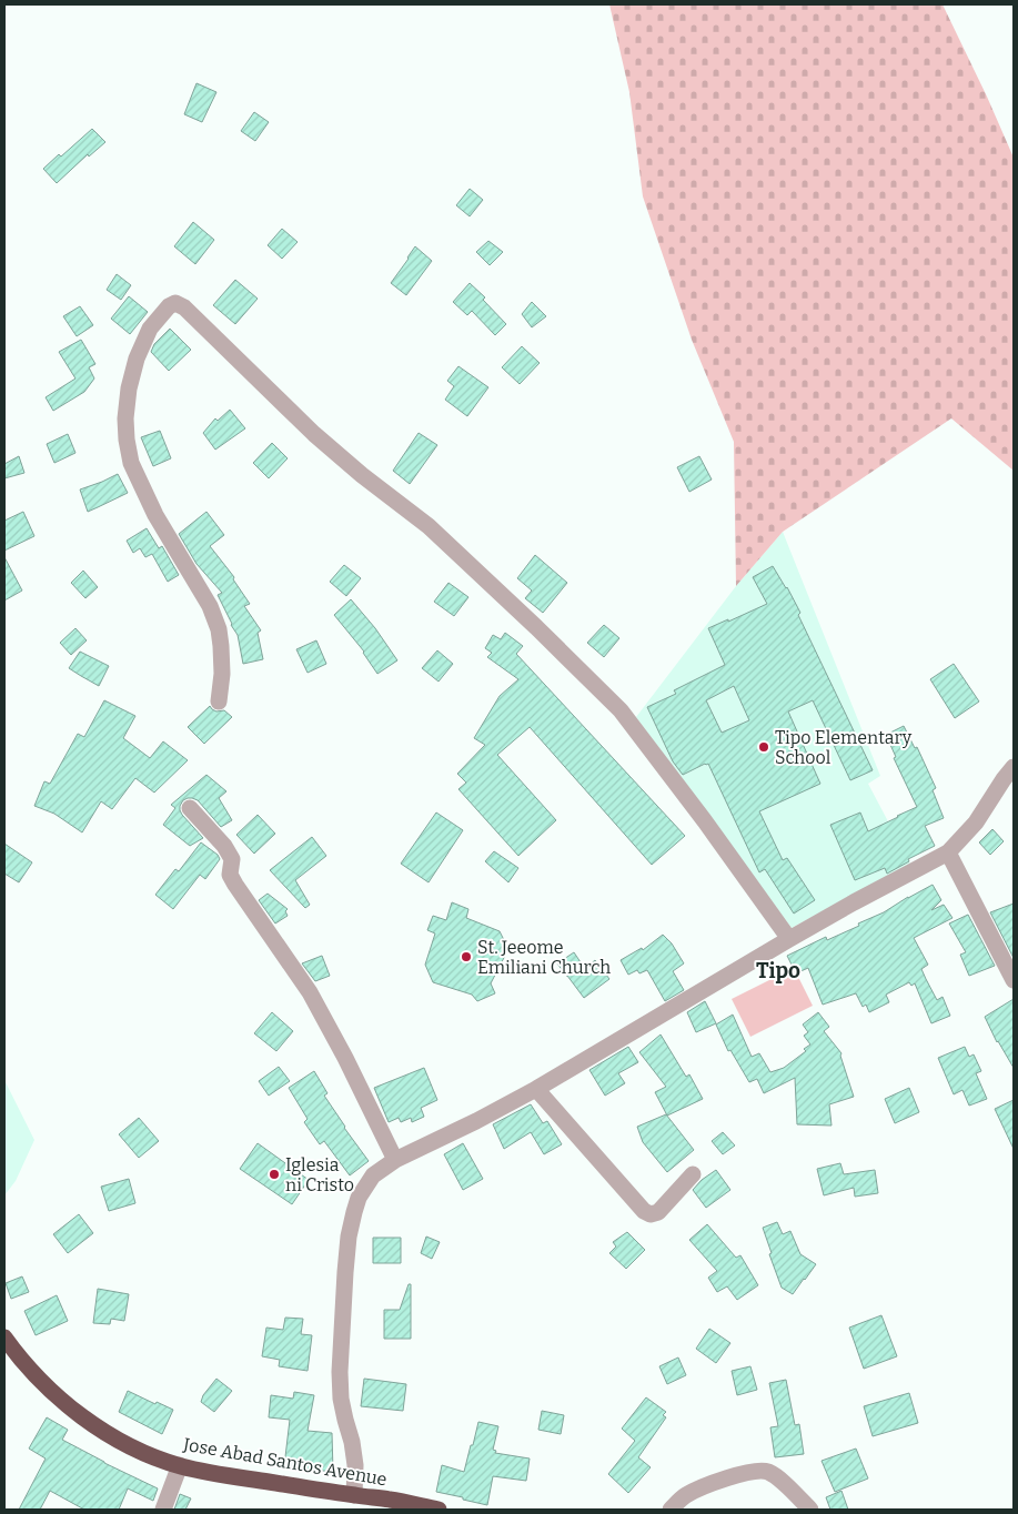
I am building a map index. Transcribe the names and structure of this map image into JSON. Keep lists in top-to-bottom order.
{
  "streets": {
    "highway": ["Jose Abad Santos Avenue"]
  },
  "districts": ["Tipo"],
  "places": ["Tipo Elementary School", "St. Jeeome Emiliani Church", "Iglesia ni Cristo"]
}
